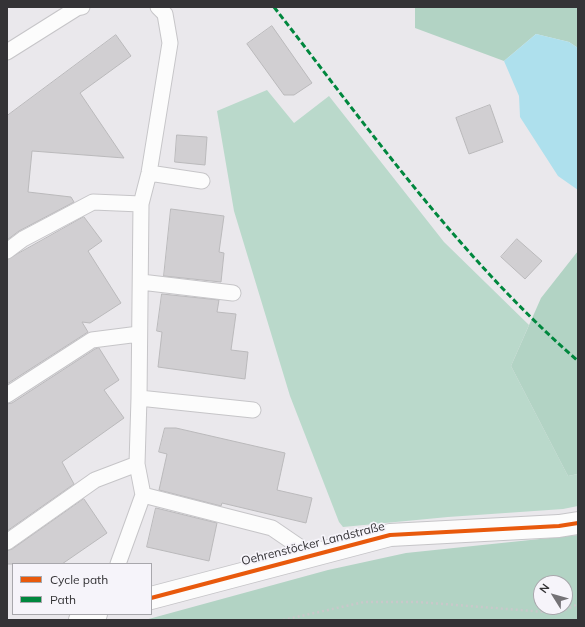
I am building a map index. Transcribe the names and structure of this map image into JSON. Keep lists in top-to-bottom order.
{
  "streets": {
    "street": ["Oehrenstöcker Landstraße"]
  },
  "legend": ["Cycle path", "Path"],
  "north": "top left"
}
